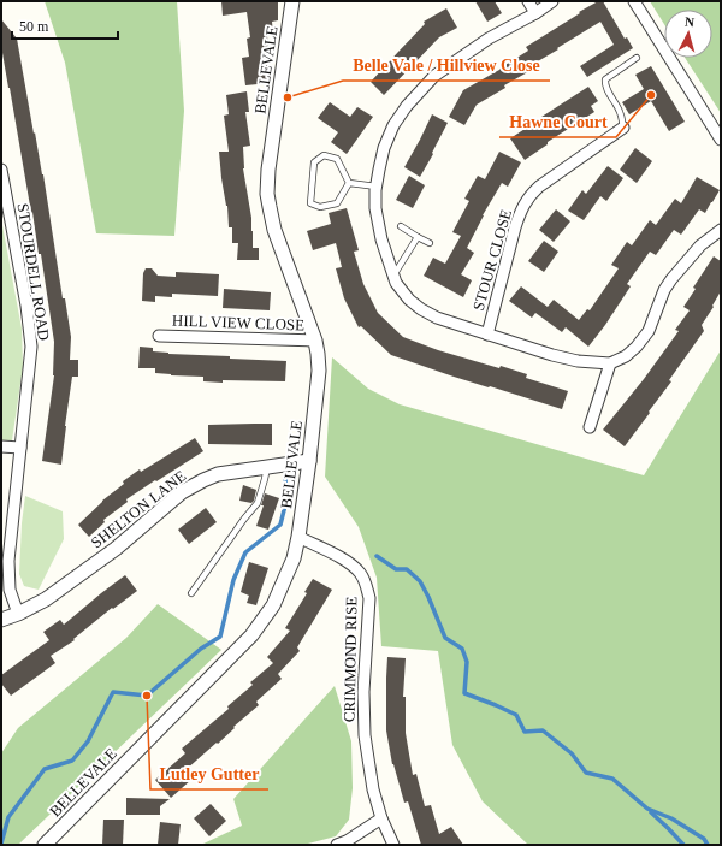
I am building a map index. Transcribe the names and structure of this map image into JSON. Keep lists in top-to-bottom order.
{
  "streets": {
    "street": [
      "BELLEVALE",
      "STOUR CLOSE",
      "STOURDELL ROAD",
      "HILL VIEW CLOSE",
      "SHELTON LANE",
      "CRIMMOND RISE"
    ]
  },
  "crossings": [
    ["BELLEVALE", "HILL VIEW CLOSE"],
    ["BELLEVALE", "SHELTON LANE"],
    ["BELLEVALE", "CRIMMOND RISE"],
    ["STOURDELL ROAD", "SHELTON LANE"]
  ],
  "places": ["Hawne Court", "Belle Vale / Hillview Close", "Lutley Gutter"],
  "scale_bar": "50 m",
  "north": "top"
}
